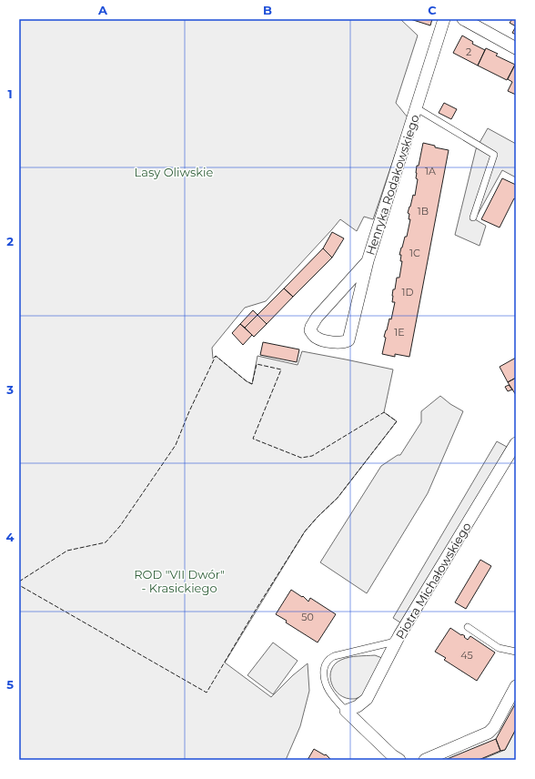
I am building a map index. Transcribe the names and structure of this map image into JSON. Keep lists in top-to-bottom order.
{
  "streets": {
    "street": ["Henryka Rodakowskiego", "Piotra Michałowskiego"]
  },
  "parks": ["Lasy Oliwskie", "ROD \"VII Dwór\" - Krasickiego"],
  "house_numbers": [
    "2",
    "1A",
    "1B",
    "1C",
    "1D",
    "1E",
    "50",
    "45"
  ],
  "grid": {
    "columns": ["A", "B", "C"],
    "rows": [
      "1",
      "2",
      "3",
      "4",
      "5"
    ]
  }
}
